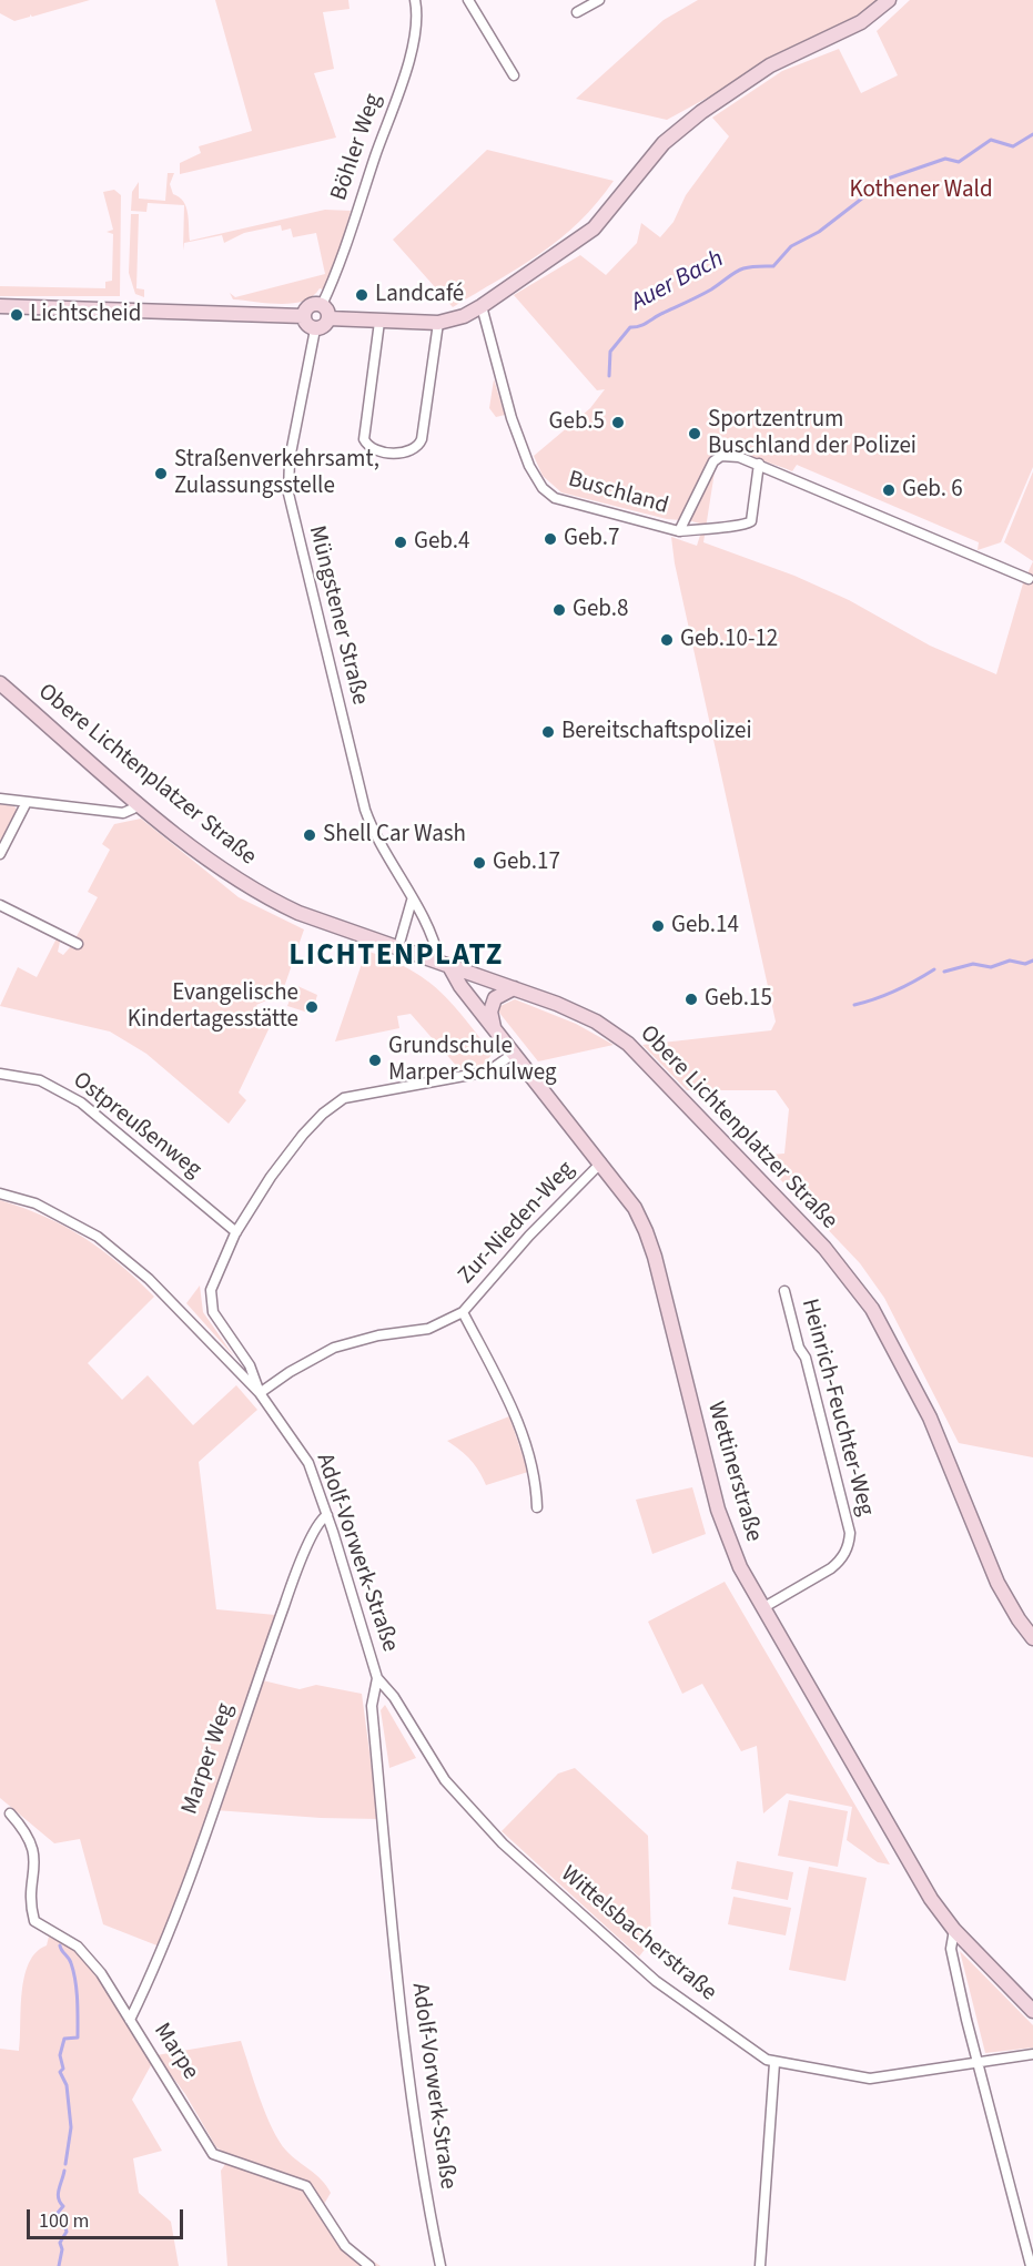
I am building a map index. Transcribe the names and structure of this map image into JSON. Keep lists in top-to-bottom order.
{
  "streets": {
    "street": [
      "Böhler Weg",
      "Buschland",
      "Müngstener Straße",
      "Obere Lichtenplatzer Straße",
      "Ostpreußenweg",
      "Zur-Nieden-Weg",
      "Heinrich-Feuchter-Weg",
      "Wettinerstraße",
      "Adolf-Vorwerk-Straße",
      "Marper Weg",
      "Wittelsbacherstraße",
      "Marpe"
    ]
  },
  "crossings": [
    ["Böhler Weg", "Müngstener Straße"],
    ["Müngstener Straße", "Obere Lichtenplatzer Straße"],
    ["Müngstener Straße", "Wettinerstraße"],
    ["Obere Lichtenplatzer Straße", "Wettinerstraße"],
    ["Zur-Nieden-Weg", "Wettinerstraße"],
    ["Zur-Nieden-Weg", "Adolf-Vorwerk-Straße"],
    ["Heinrich-Feuchter-Weg", "Wettinerstraße"],
    ["Adolf-Vorwerk-Straße", "Marper Weg"],
    ["Adolf-Vorwerk-Straße", "Wittelsbacherstraße"],
    ["Marper Weg", "Marpe"]
  ],
  "districts": ["LICHTENPLATZ"],
  "water": ["Auer Bach"],
  "parks": ["Kothener Wald"],
  "places": [
    "Landcafé",
    "Lichtscheid",
    "Geb.5",
    "Sportzentrum Buschland der Polizei",
    "Straßenverkehrsamt, Zulassungsstelle",
    "Geb. 6",
    "Geb.7",
    "Geb.4",
    "Geb.8",
    "Geb.10-12",
    "Bereitschaftspolizei",
    "Shell Car Wash",
    "Geb.17",
    "Geb.14",
    "Geb.15",
    "Evangelische Kindertagesstätte",
    "Grundschule Marper Schulweg"
  ],
  "scale_bar": "100 m"
}
